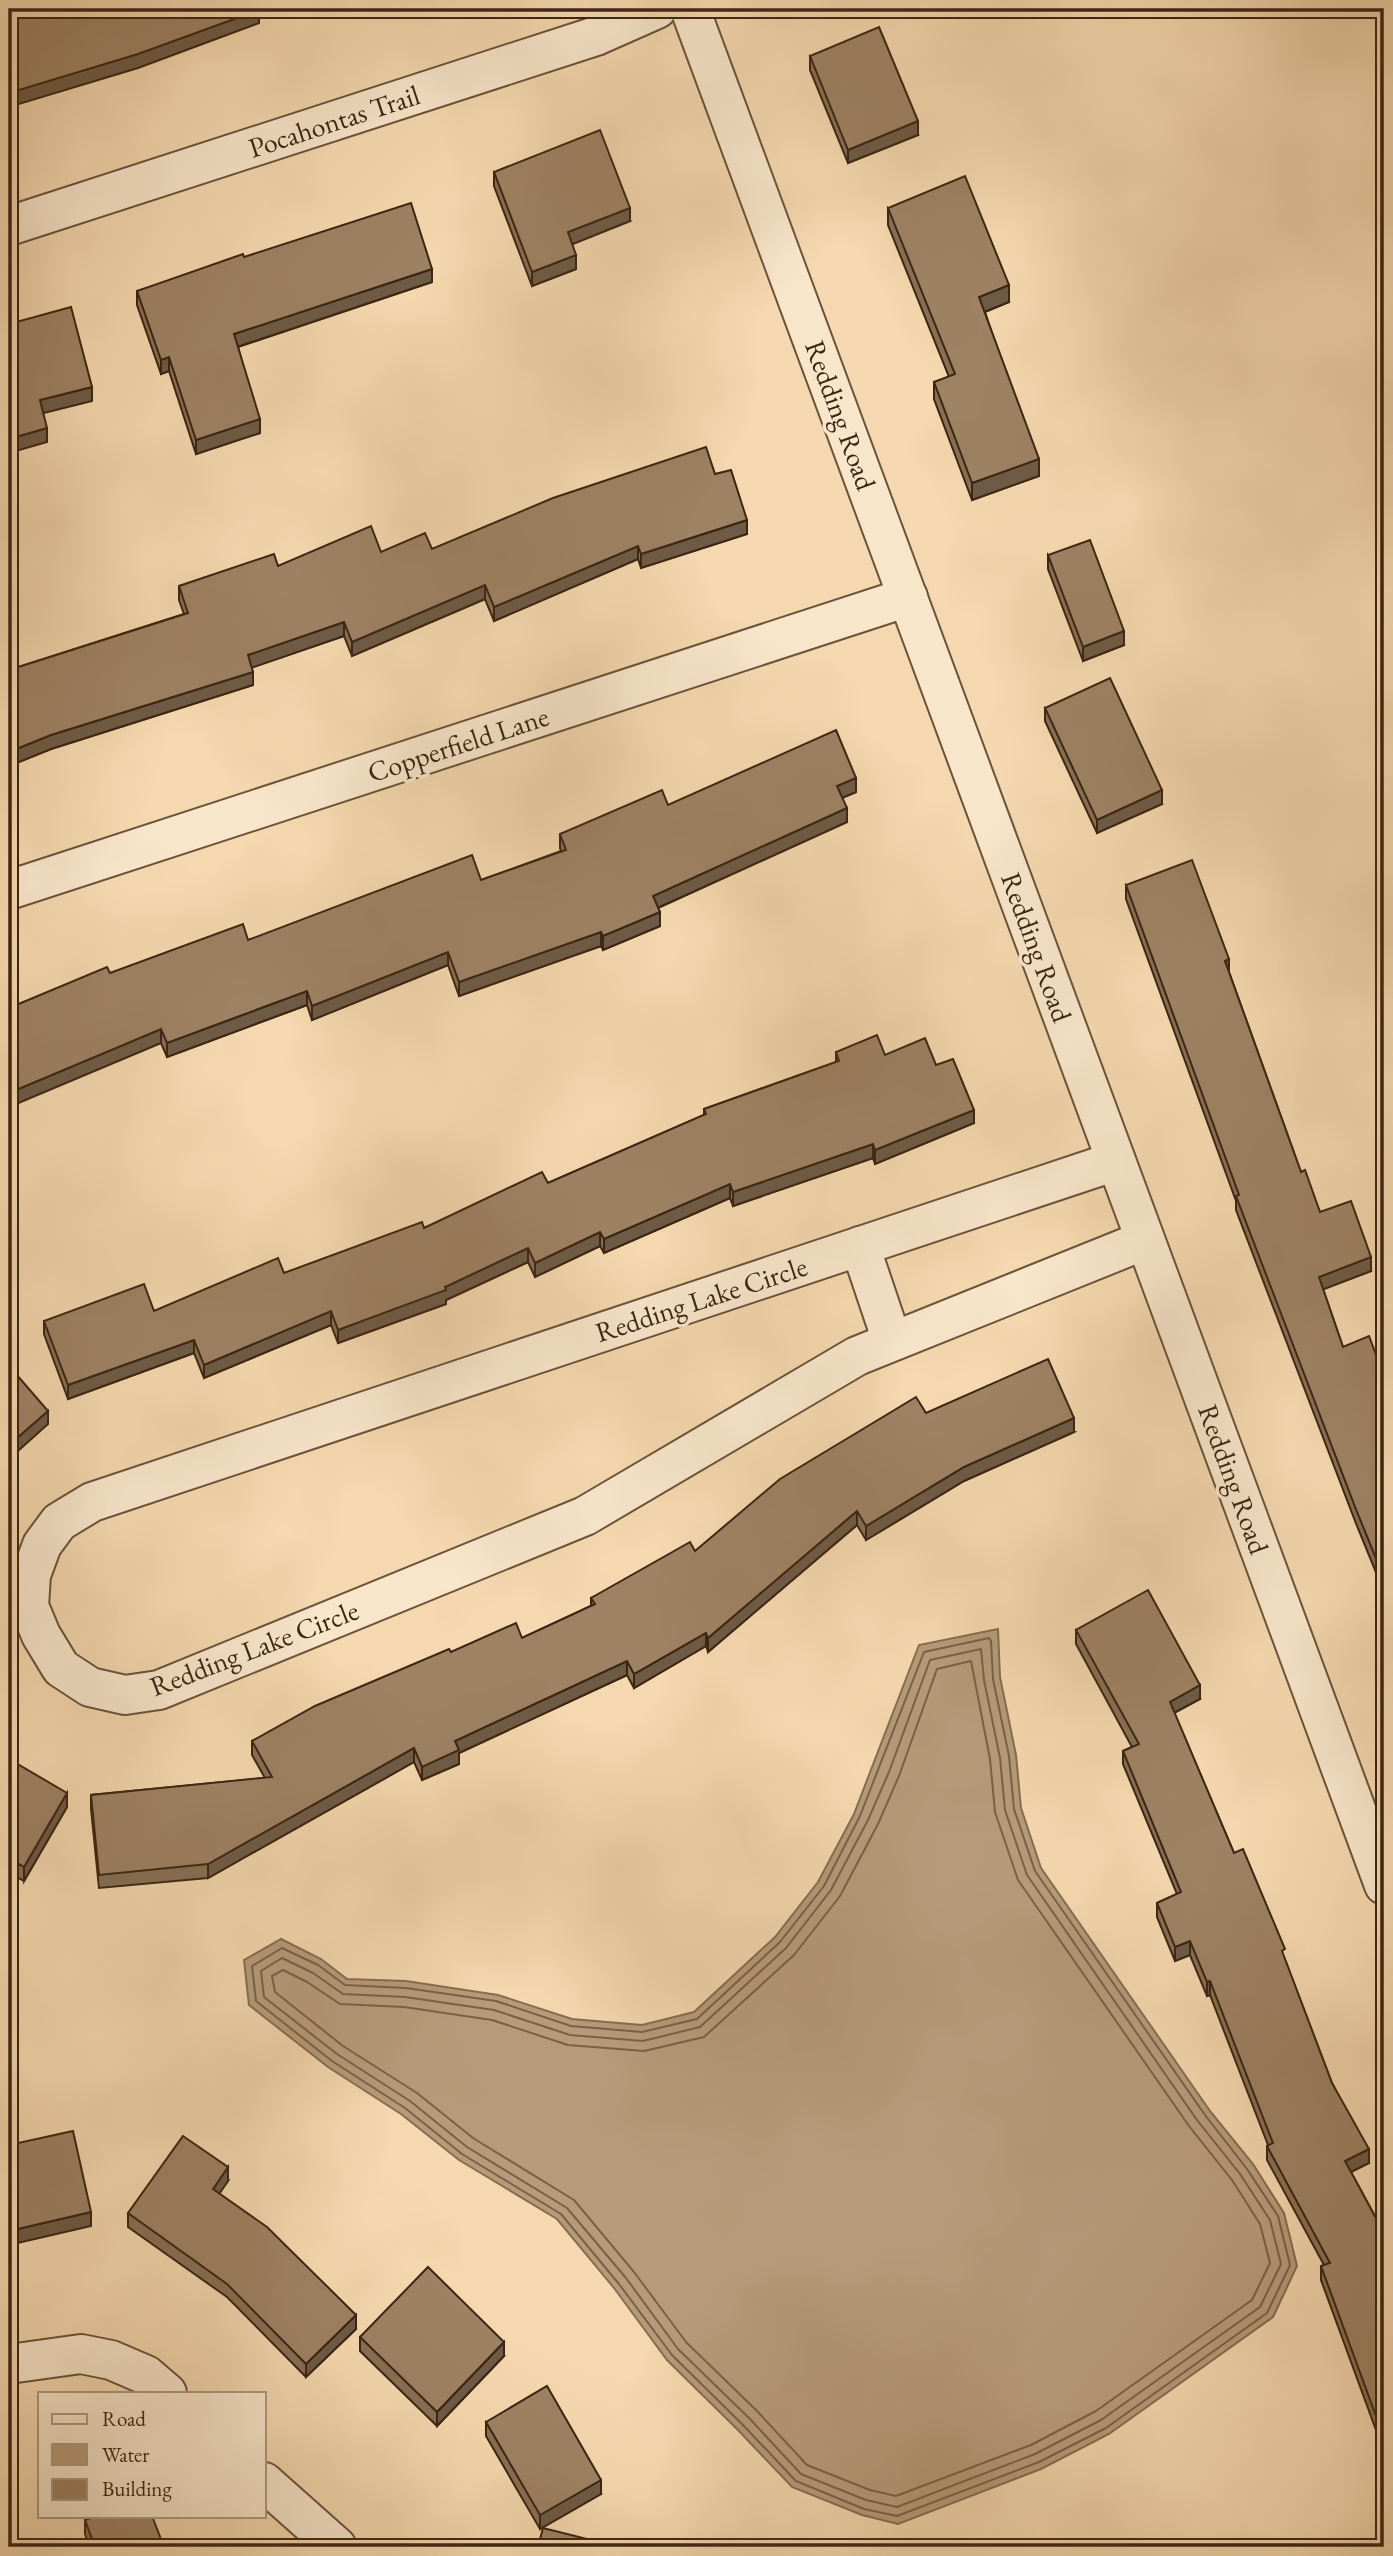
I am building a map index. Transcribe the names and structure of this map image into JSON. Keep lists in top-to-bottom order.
{
  "streets": {
    "street": [
      "Pocahontas Trail",
      "Redding Road",
      "Copperfield Lane",
      "Redding Lake Circle"
    ]
  },
  "crossings": [
    ["Redding Road", "Copperfield Lane"],
    ["Redding Road", "Redding Lake Circle"]
  ],
  "legend": ["Road", "Water", "Building"]
}
